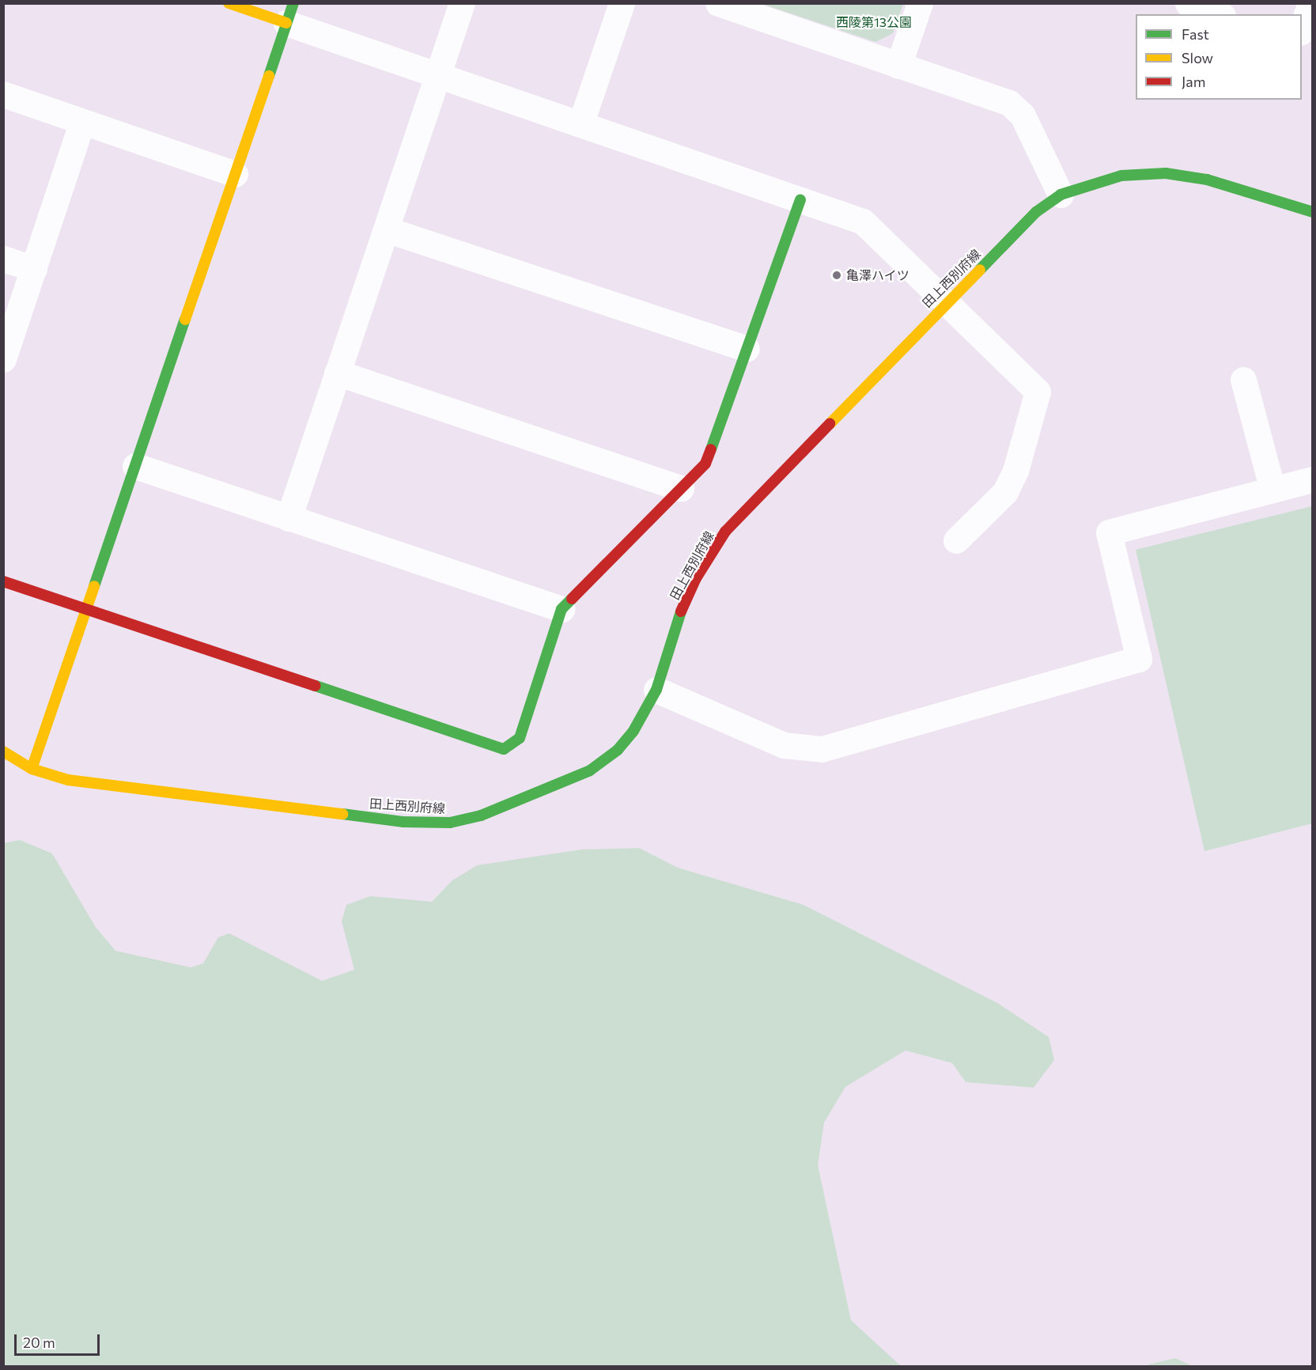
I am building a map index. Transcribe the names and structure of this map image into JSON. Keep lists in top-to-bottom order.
{
  "streets": {
    "street": ["田上西別府線"]
  },
  "parks": ["西陵第13公園"],
  "places": ["亀澤ハイツ"],
  "legend": ["Fast", "Slow", "Jam"],
  "scale_bar": "20 m"
}
